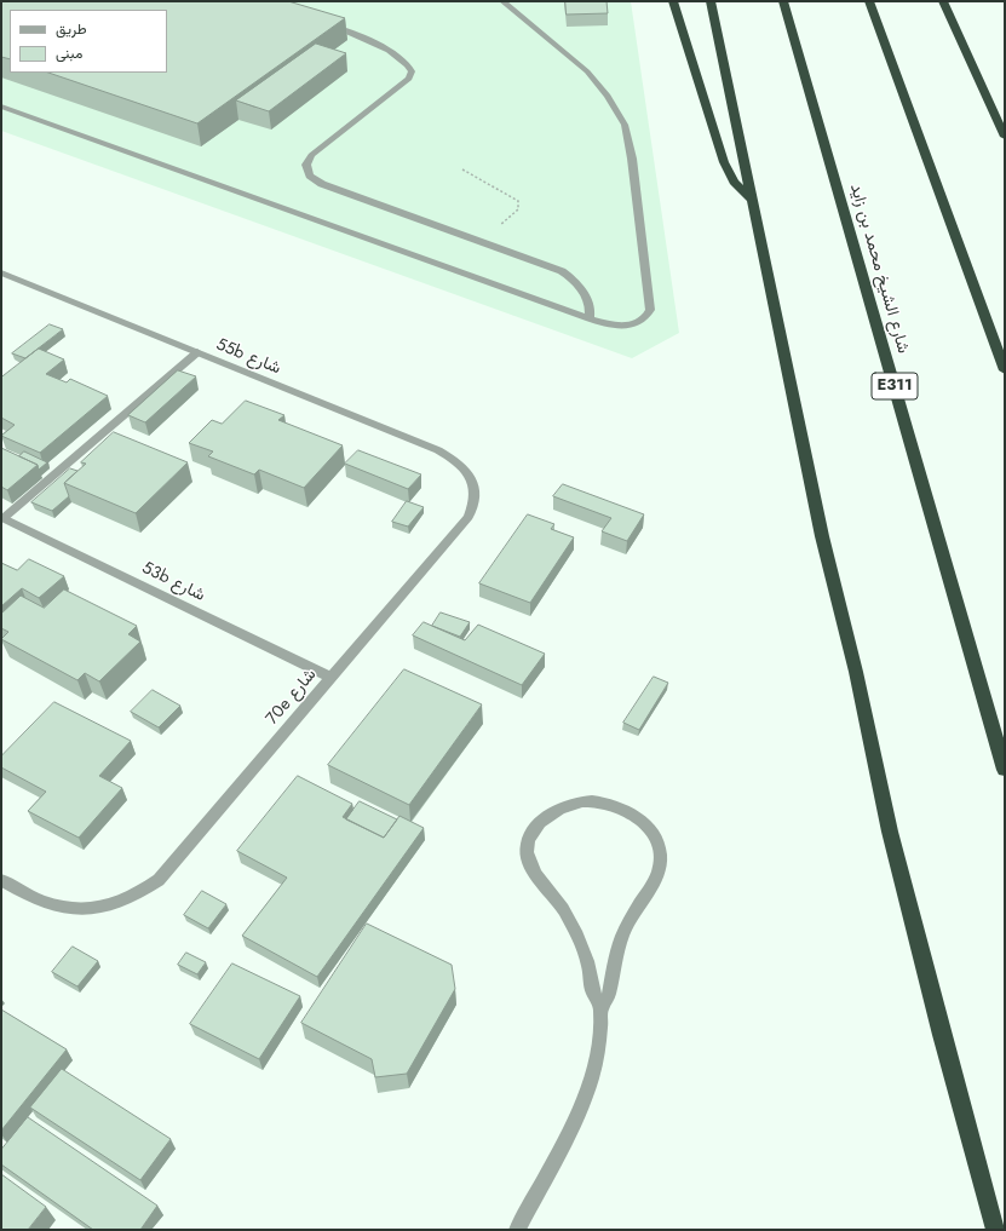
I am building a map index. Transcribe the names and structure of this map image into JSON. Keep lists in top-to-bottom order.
{
  "streets": {
    "highway": ["شارع الشيخ محمد بن زايد", "E311"],
    "street": ["55b شارع", "53b شارع", "70e شارع"]
  },
  "crossings": [
    ["55b شارع", "70e شارع"],
    ["53b شارع", "70e شارع"]
  ],
  "legend": ["طريق", "مبنى"]
}
